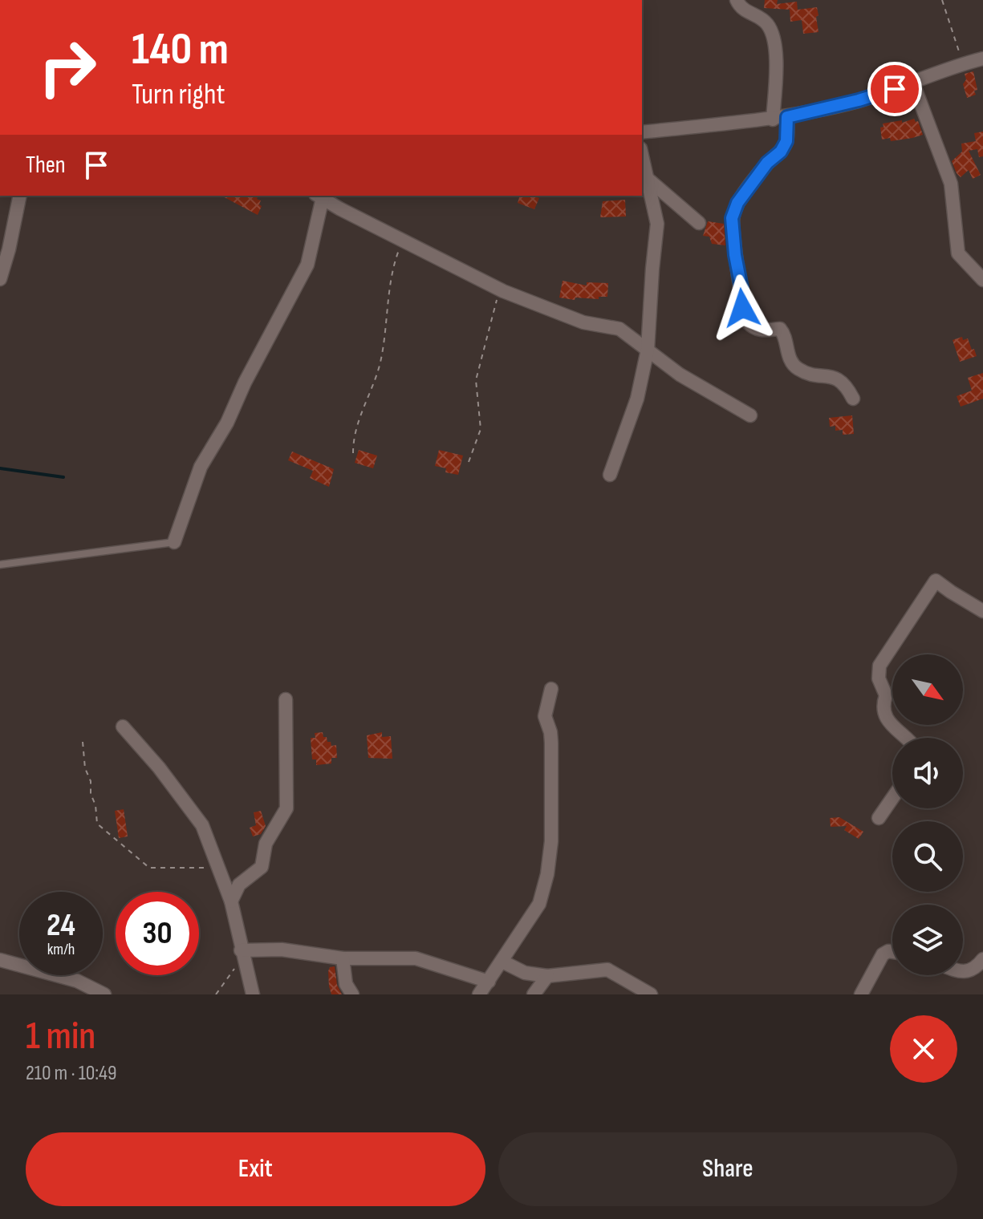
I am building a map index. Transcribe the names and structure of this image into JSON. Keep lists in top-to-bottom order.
{
  "north": "bottom right",
  "page": {
    "turn": ["140 m", "Turn right"],
    "then": "Then",
    "speed": "24 km/h",
    "limit": "30",
    "heading": ["1 min", "210 m · 10:49"],
    "buttons": ["Exit", "Share"]
  }
}
